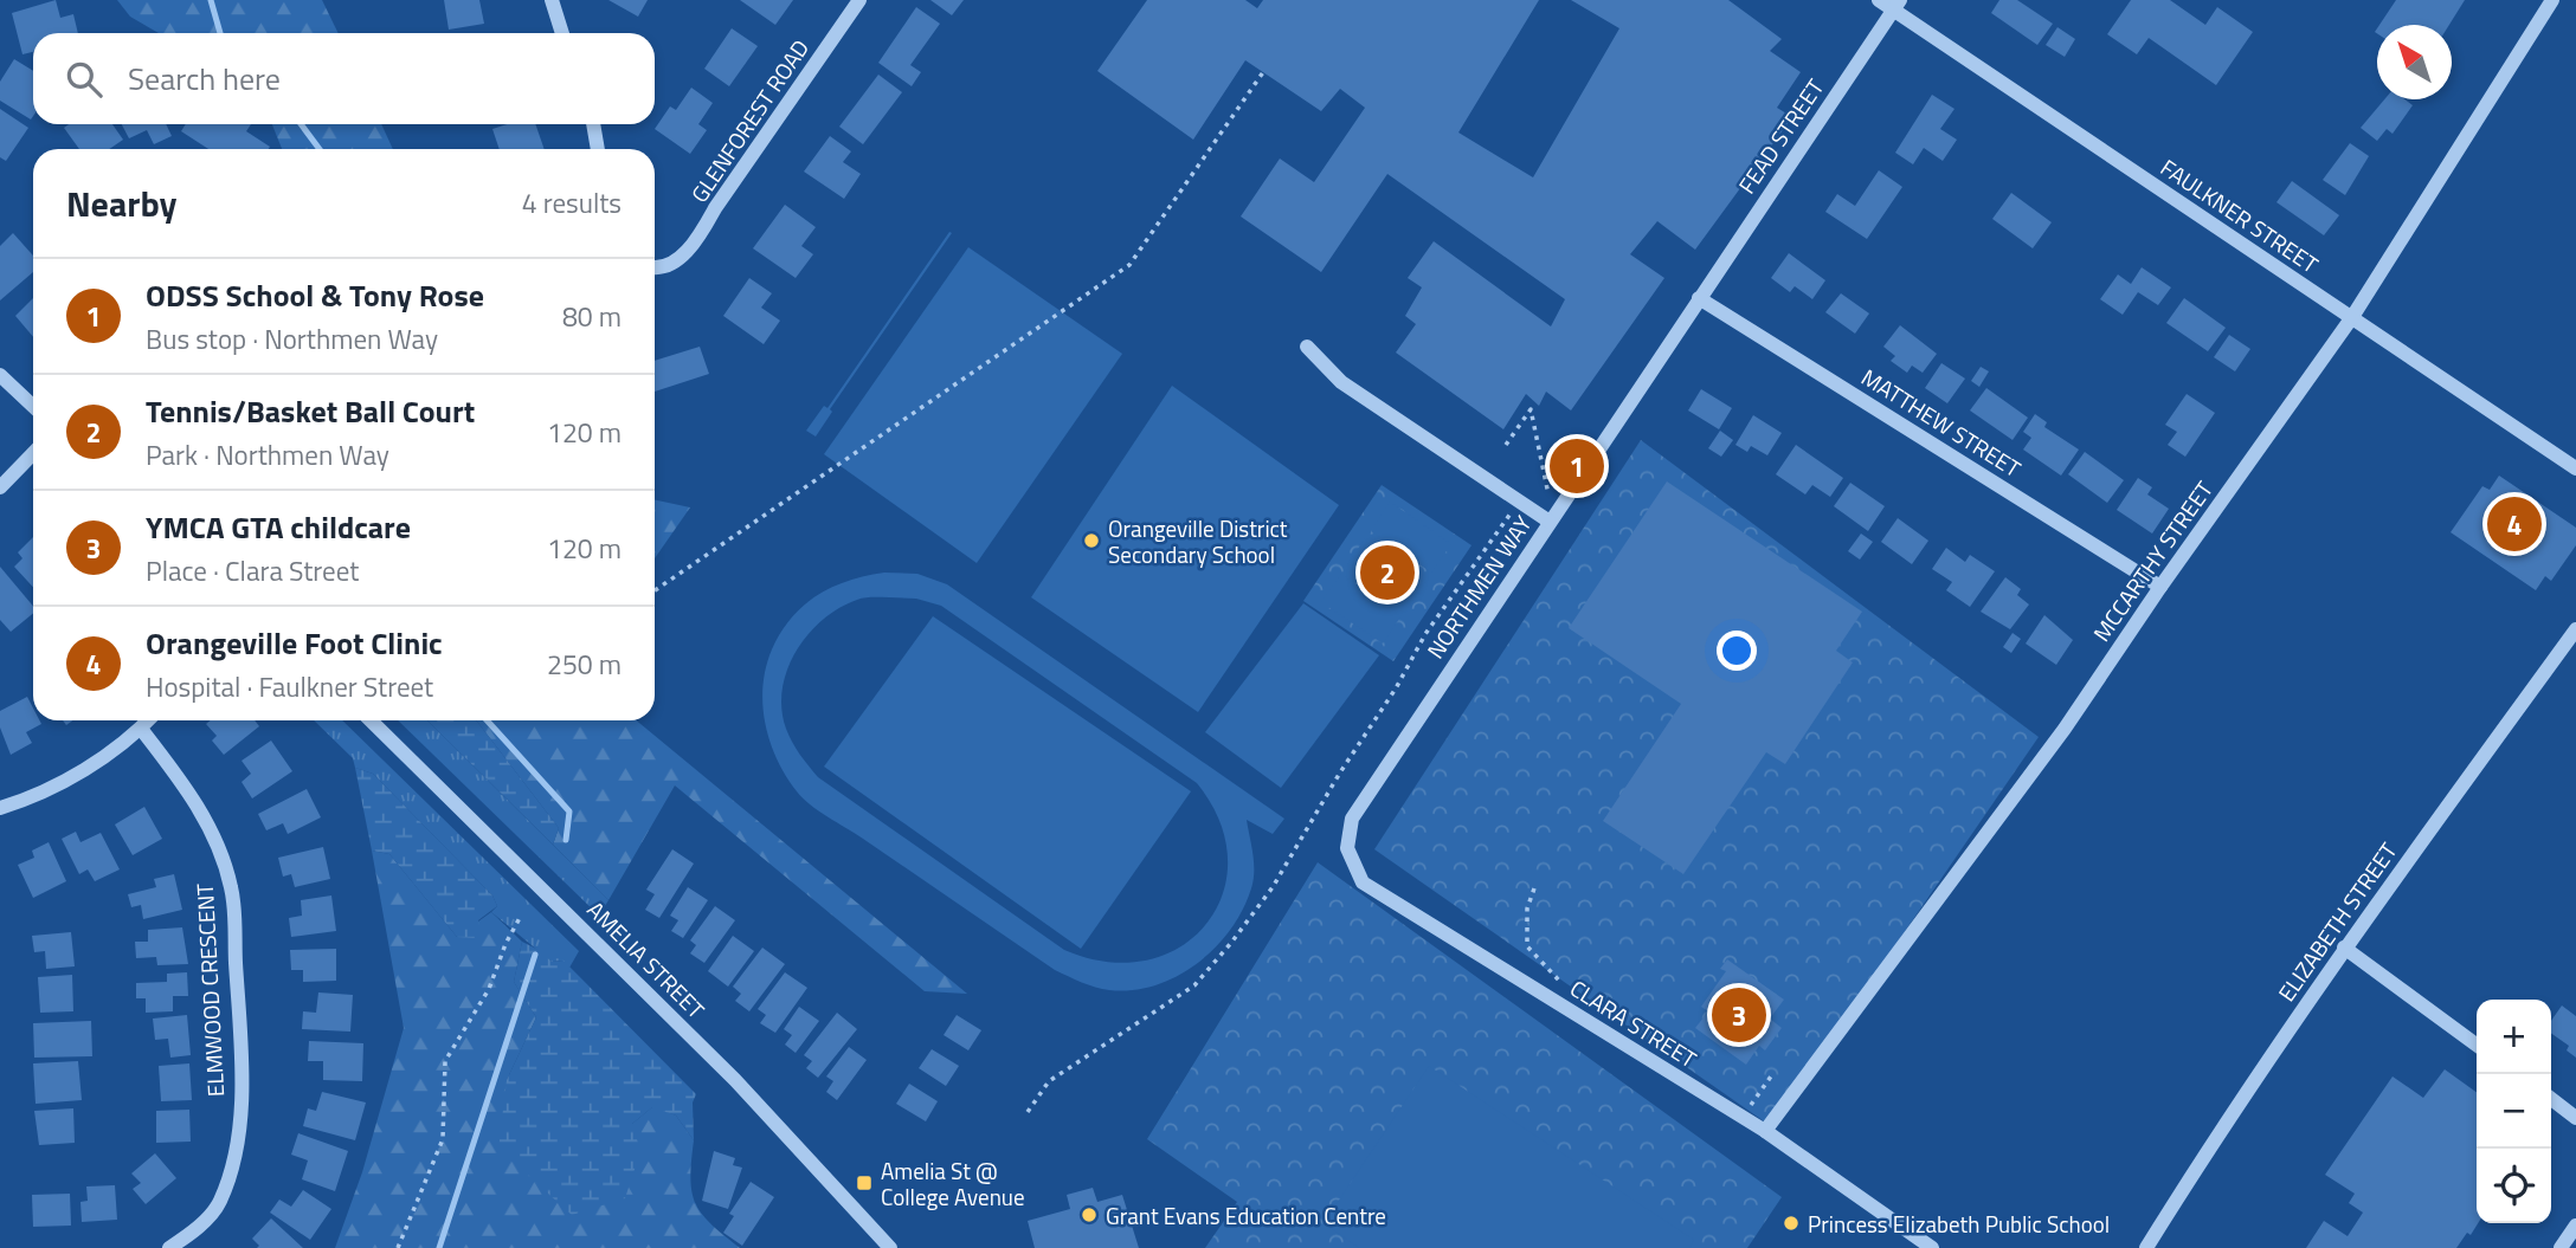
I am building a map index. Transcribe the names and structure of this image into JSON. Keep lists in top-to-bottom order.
{
  "streets": {
    "street": [
      "GLENFOREST ROAD",
      "FEAD STREET",
      "FAULKNER STREET",
      "MATTHEW STREET",
      "MCCARTHY STREET",
      "NORTHMEN WAY",
      "ELIZABETH STREET",
      "AMELIA STREET",
      "ELMWOOD CRESCENT",
      "CLARA STREET"
    ]
  },
  "crossings": [
    ["FEAD STREET", "FAULKNER STREET"],
    ["FEAD STREET", "MATTHEW STREET"],
    ["FEAD STREET", "NORTHMEN WAY"],
    ["FAULKNER STREET", "MCCARTHY STREET"],
    ["MATTHEW STREET", "MCCARTHY STREET"],
    ["MATTHEW STREET", "NORTHMEN WAY"],
    ["MCCARTHY STREET", "CLARA STREET"],
    ["NORTHMEN WAY", "CLARA STREET"]
  ],
  "places": {
    "other": ["Orangeville District Secondary School", "Grant Evans Education Centre", "Princess Elizabeth Public School"],
    "transit": ["Amelia St @ College Avenue"]
  },
  "north": "top left",
  "page": {
    "search": "Search here",
    "heading": ["Nearby", "4 results"],
    "list": [
      {
        "mark": "1",
        "name": "ODSS School & Tony Rose",
        "note": "Bus stop · Northmen Way",
        "value": "80 m"
      },
      {
        "mark": "2",
        "name": "Tennis/Basket Ball Court",
        "note": "Park · Northmen Way",
        "value": "120 m"
      },
      {
        "mark": "3",
        "name": "YMCA GTA childcare",
        "note": "Place · Clara Street",
        "value": "120 m"
      },
      {
        "mark": "4",
        "name": "Orangeville Foot Clinic",
        "note": "Hospital · Faulkner Street",
        "value": "250 m"
      }
    ],
    "pins": [
      "1",
      "4",
      "2",
      "3"
    ],
    "map_buttons": ["+", "−"]
  }
}
